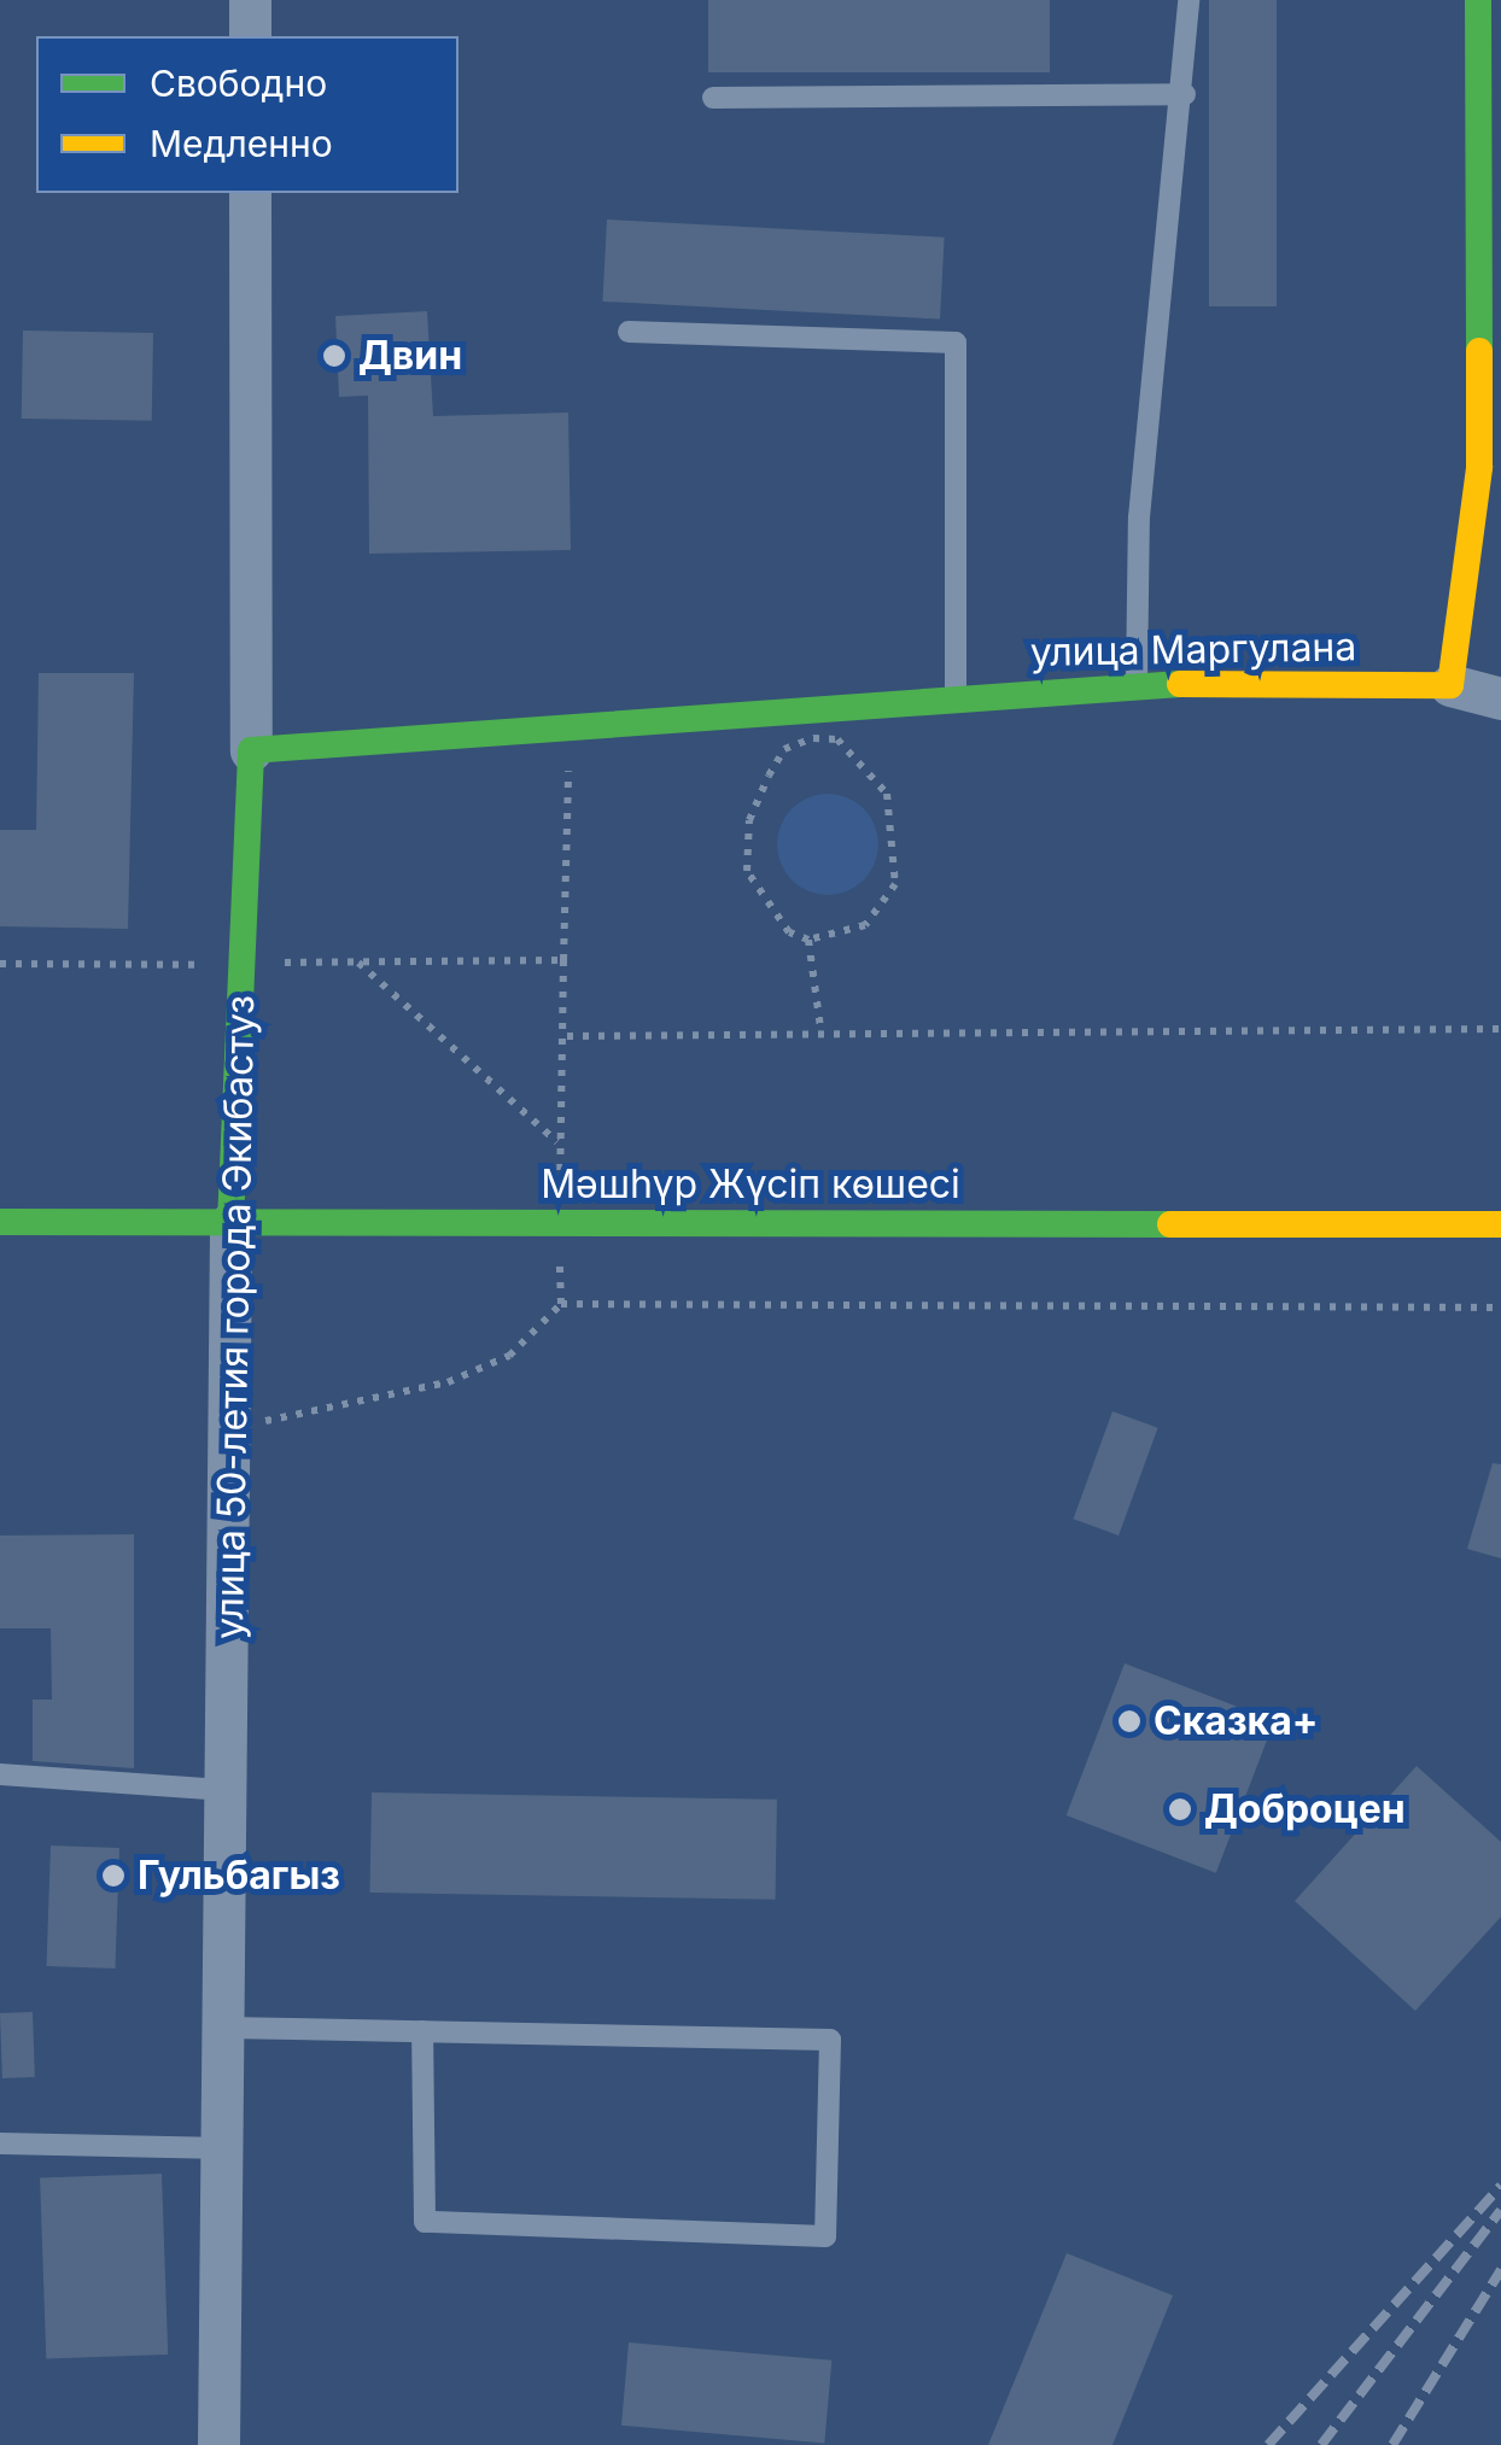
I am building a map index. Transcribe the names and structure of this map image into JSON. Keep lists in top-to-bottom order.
{
  "streets": {
    "street": ["улица Маргулана", "Мәшһүр Жүсіп көшесі", "улица 50-летия города Экибастуз"]
  },
  "crossings": [
    ["улица Маргулана", "улица 50-летия города Экибастуз"],
    ["Мәшһүр Жүсіп көшесі", "улица 50-летия города Экибастуз"]
  ],
  "places": [
    "Двин",
    "Сказка+",
    "Доброцен",
    "Гульбагыз"
  ],
  "legend": ["Свободно", "Медленно"]
}
